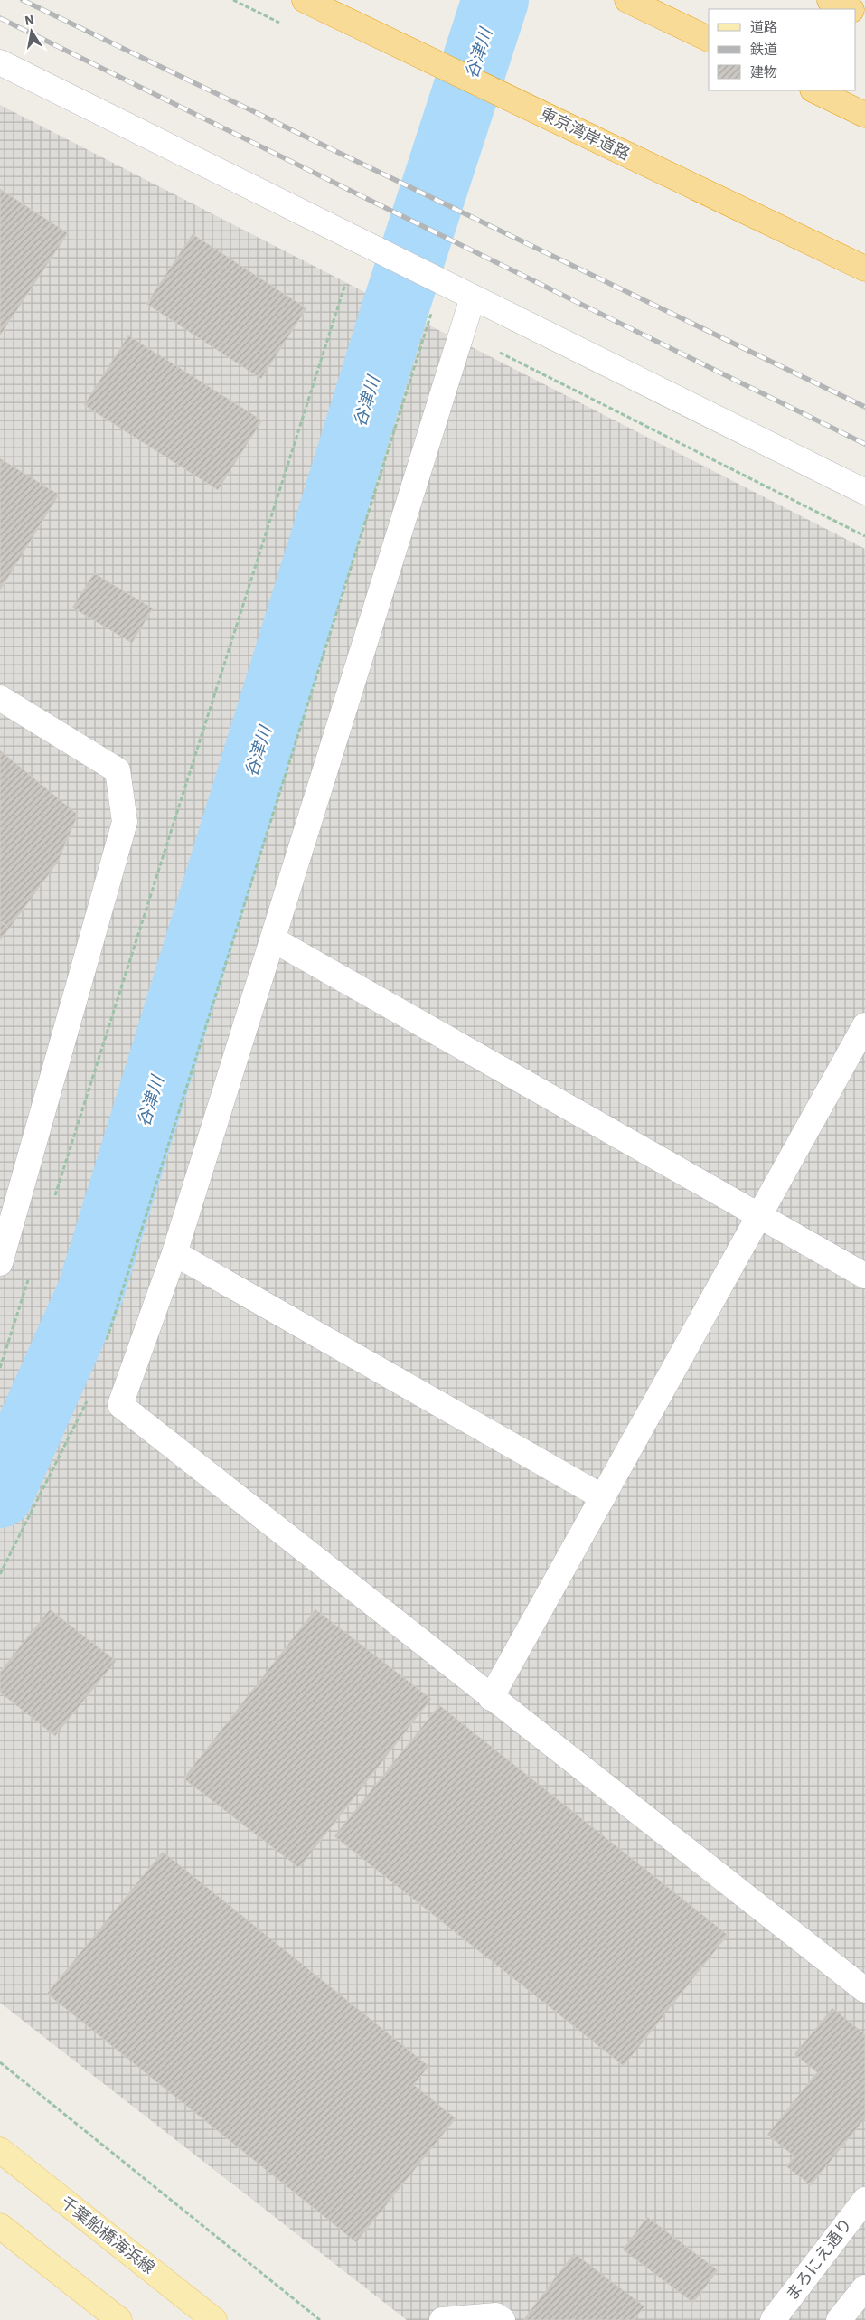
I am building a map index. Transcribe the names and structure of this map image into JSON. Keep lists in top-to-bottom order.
{
  "streets": {
    "highway": ["東京湾岸道路"],
    "main road": ["千葉船橋海浜線"],
    "street": ["まろにえ通り"]
  },
  "water": ["谷津川"],
  "legend": ["道路", "鉄道", "建物"],
  "north": "top"
}
